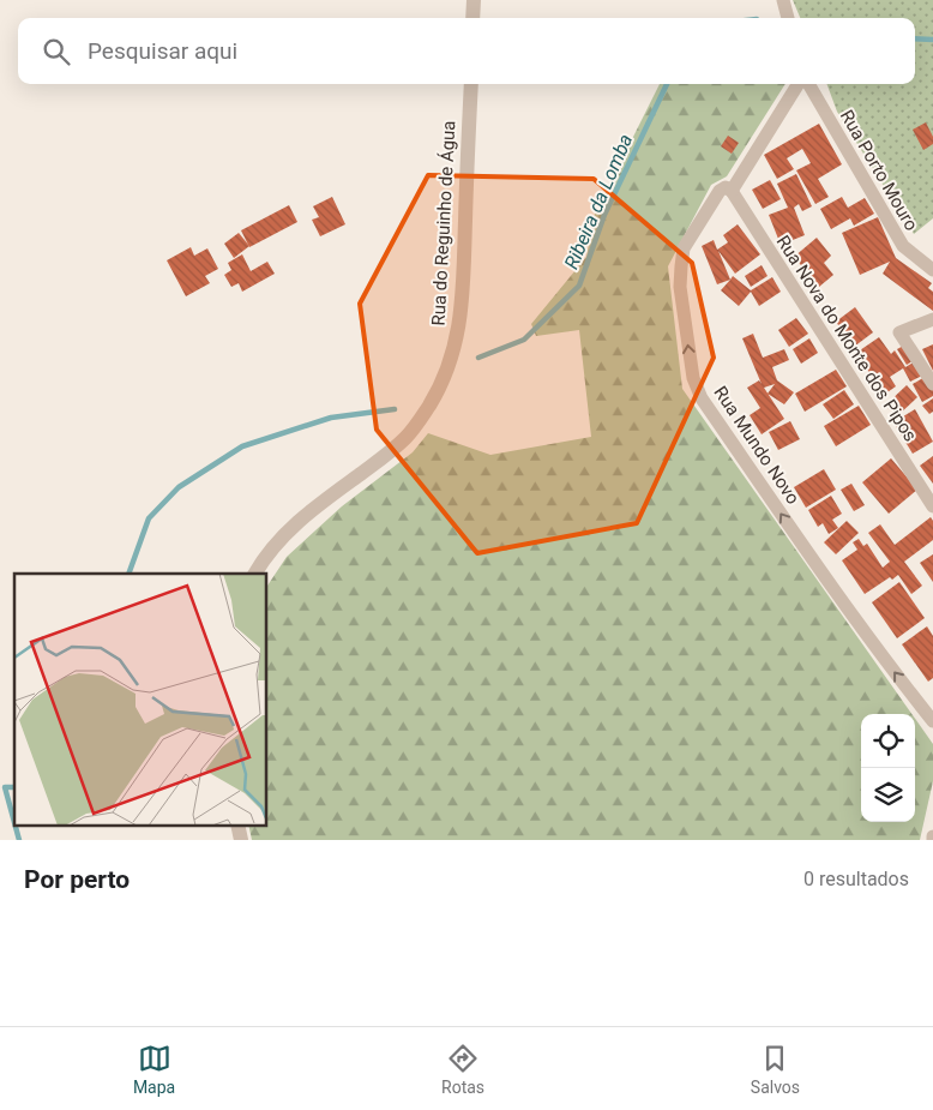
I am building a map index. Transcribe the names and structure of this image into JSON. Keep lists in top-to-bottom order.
{
  "streets": {
    "street": [
      "Rua Porto Mouro",
      "Rua do Reguinho de Água",
      "Rua Nova do Monte dos Pipos",
      "Rua Mundo Novo"
    ]
  },
  "crossings": [
    ["Rua Nova do Monte dos Pipos", "Rua Mundo Novo"]
  ],
  "one_way": ["Rua Mundo Novo"],
  "water": ["Ribeira da Lomba"],
  "page": {
    "search": "Pesquisar aqui",
    "heading": ["Por perto", "0 resultados"],
    "nav": ["Mapa", "Rotas", "Salvos"]
  }
}
